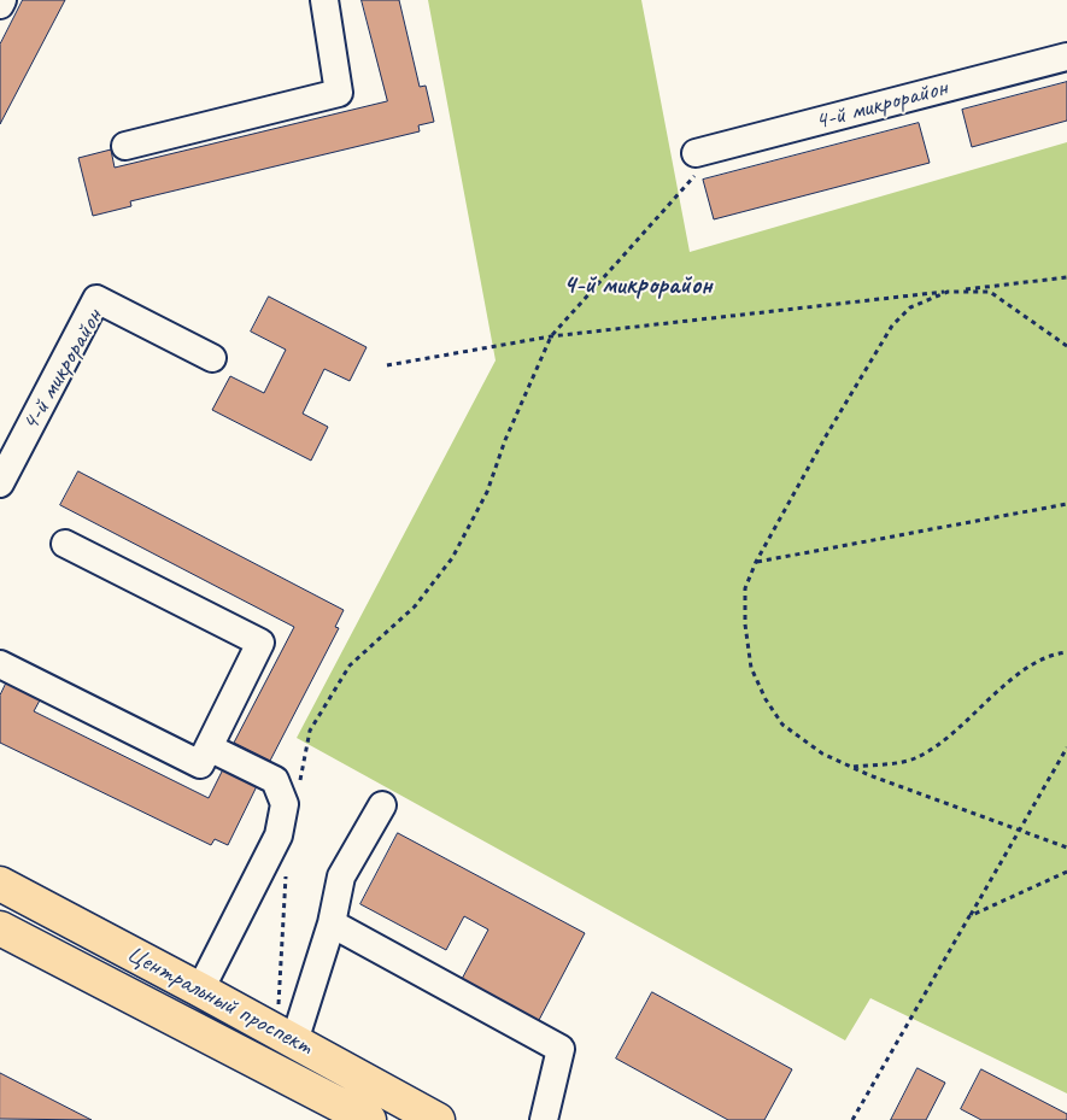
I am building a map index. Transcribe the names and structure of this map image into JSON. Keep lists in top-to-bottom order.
{
  "streets": {
    "main road": ["Центральный проспект"],
    "lane": ["4-й микрорайон"]
  },
  "districts": ["4-й микрорайон"]
}
